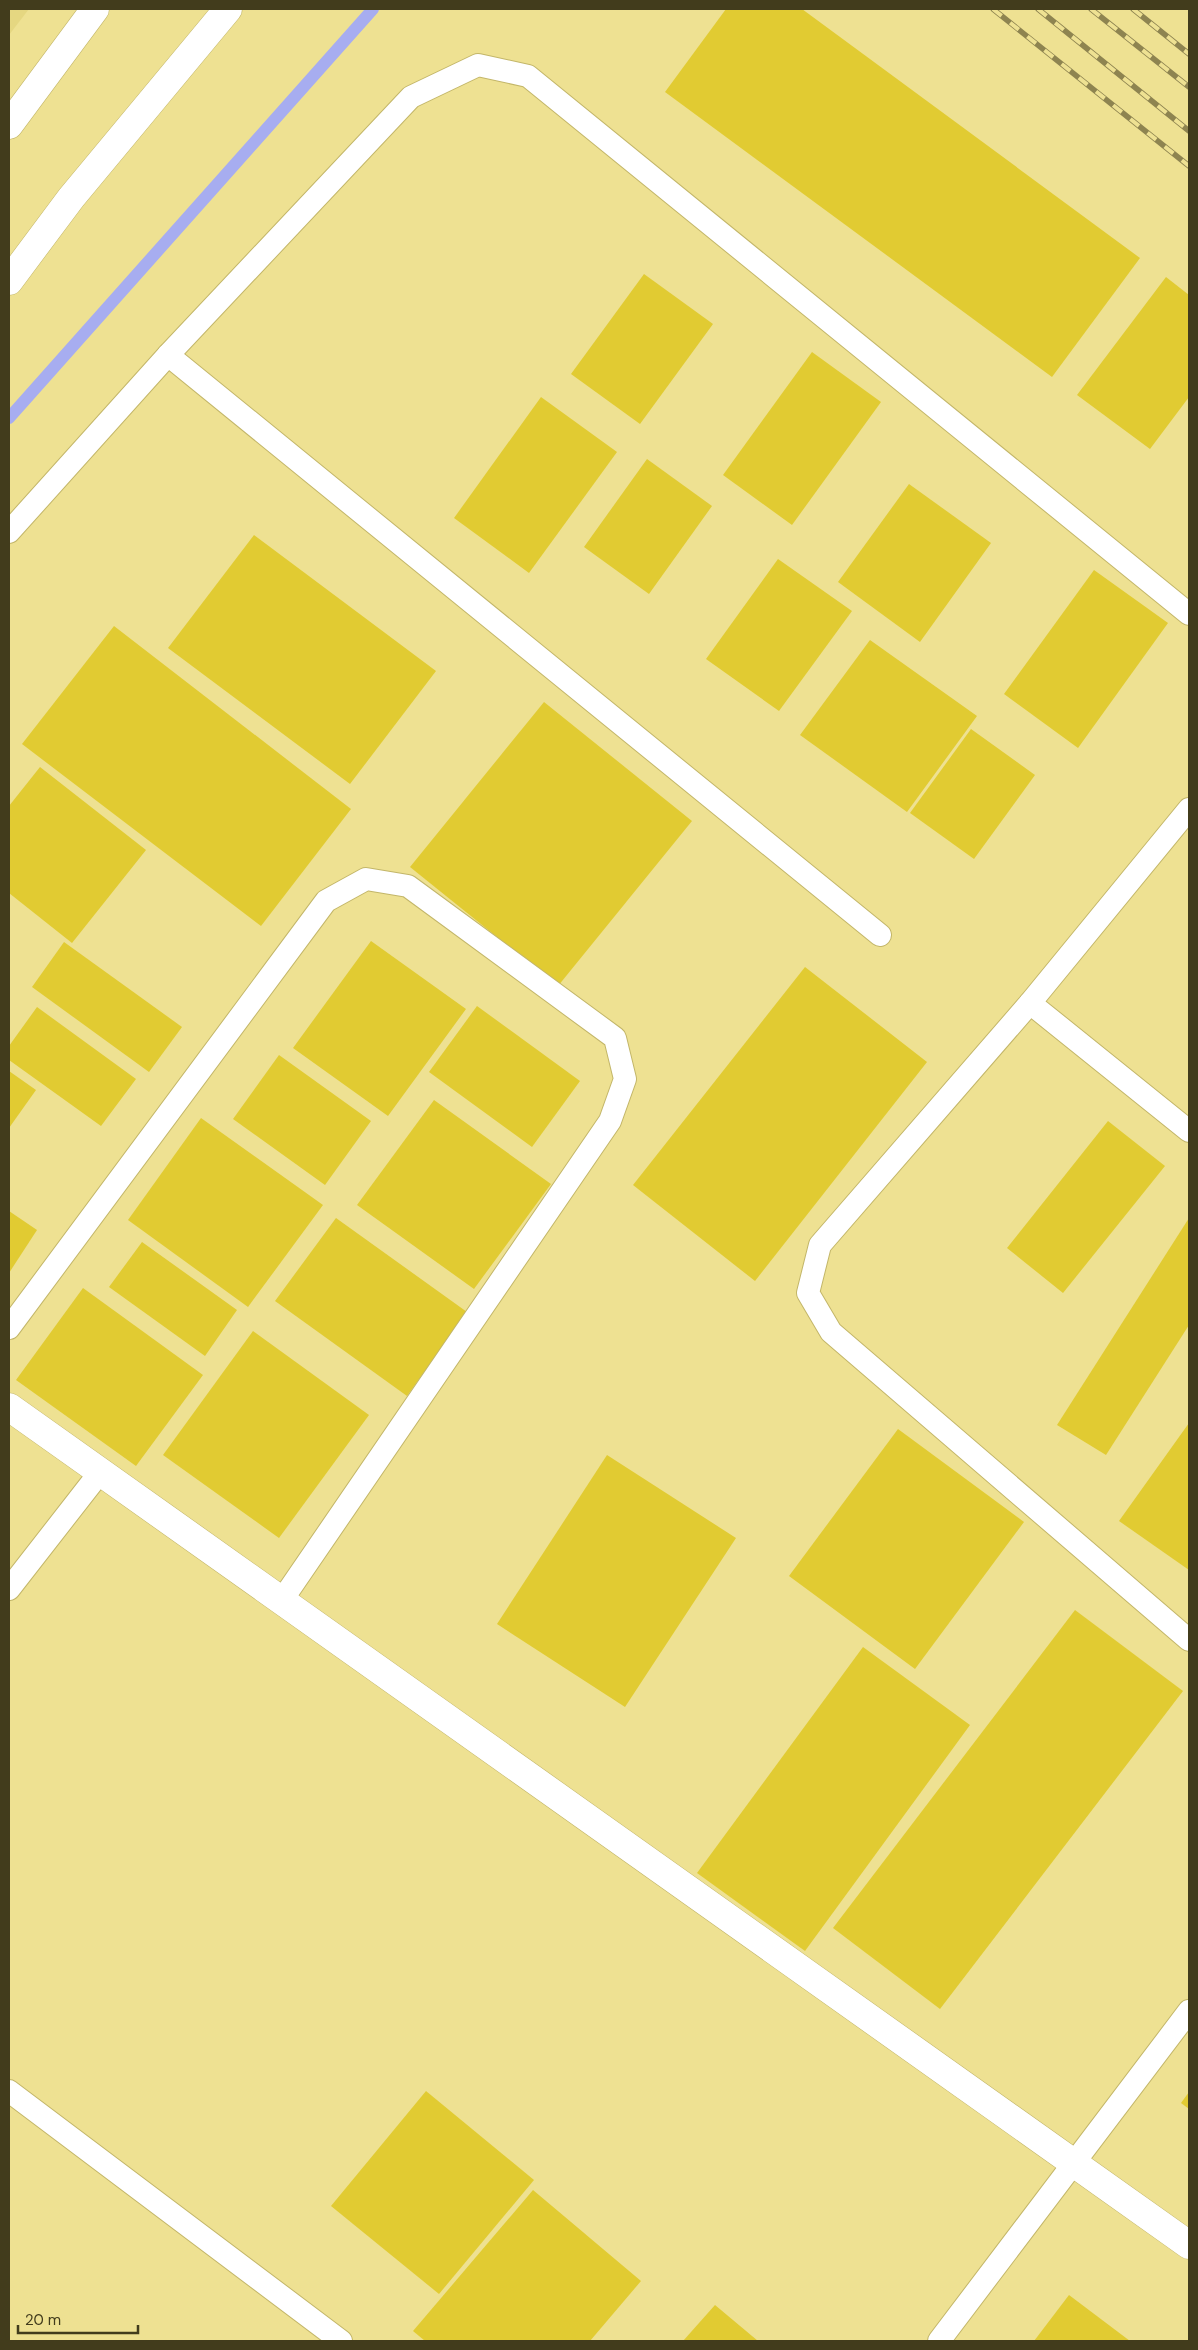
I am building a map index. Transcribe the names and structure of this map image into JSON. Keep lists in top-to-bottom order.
{
  "scale_bar": "20 m"
}
